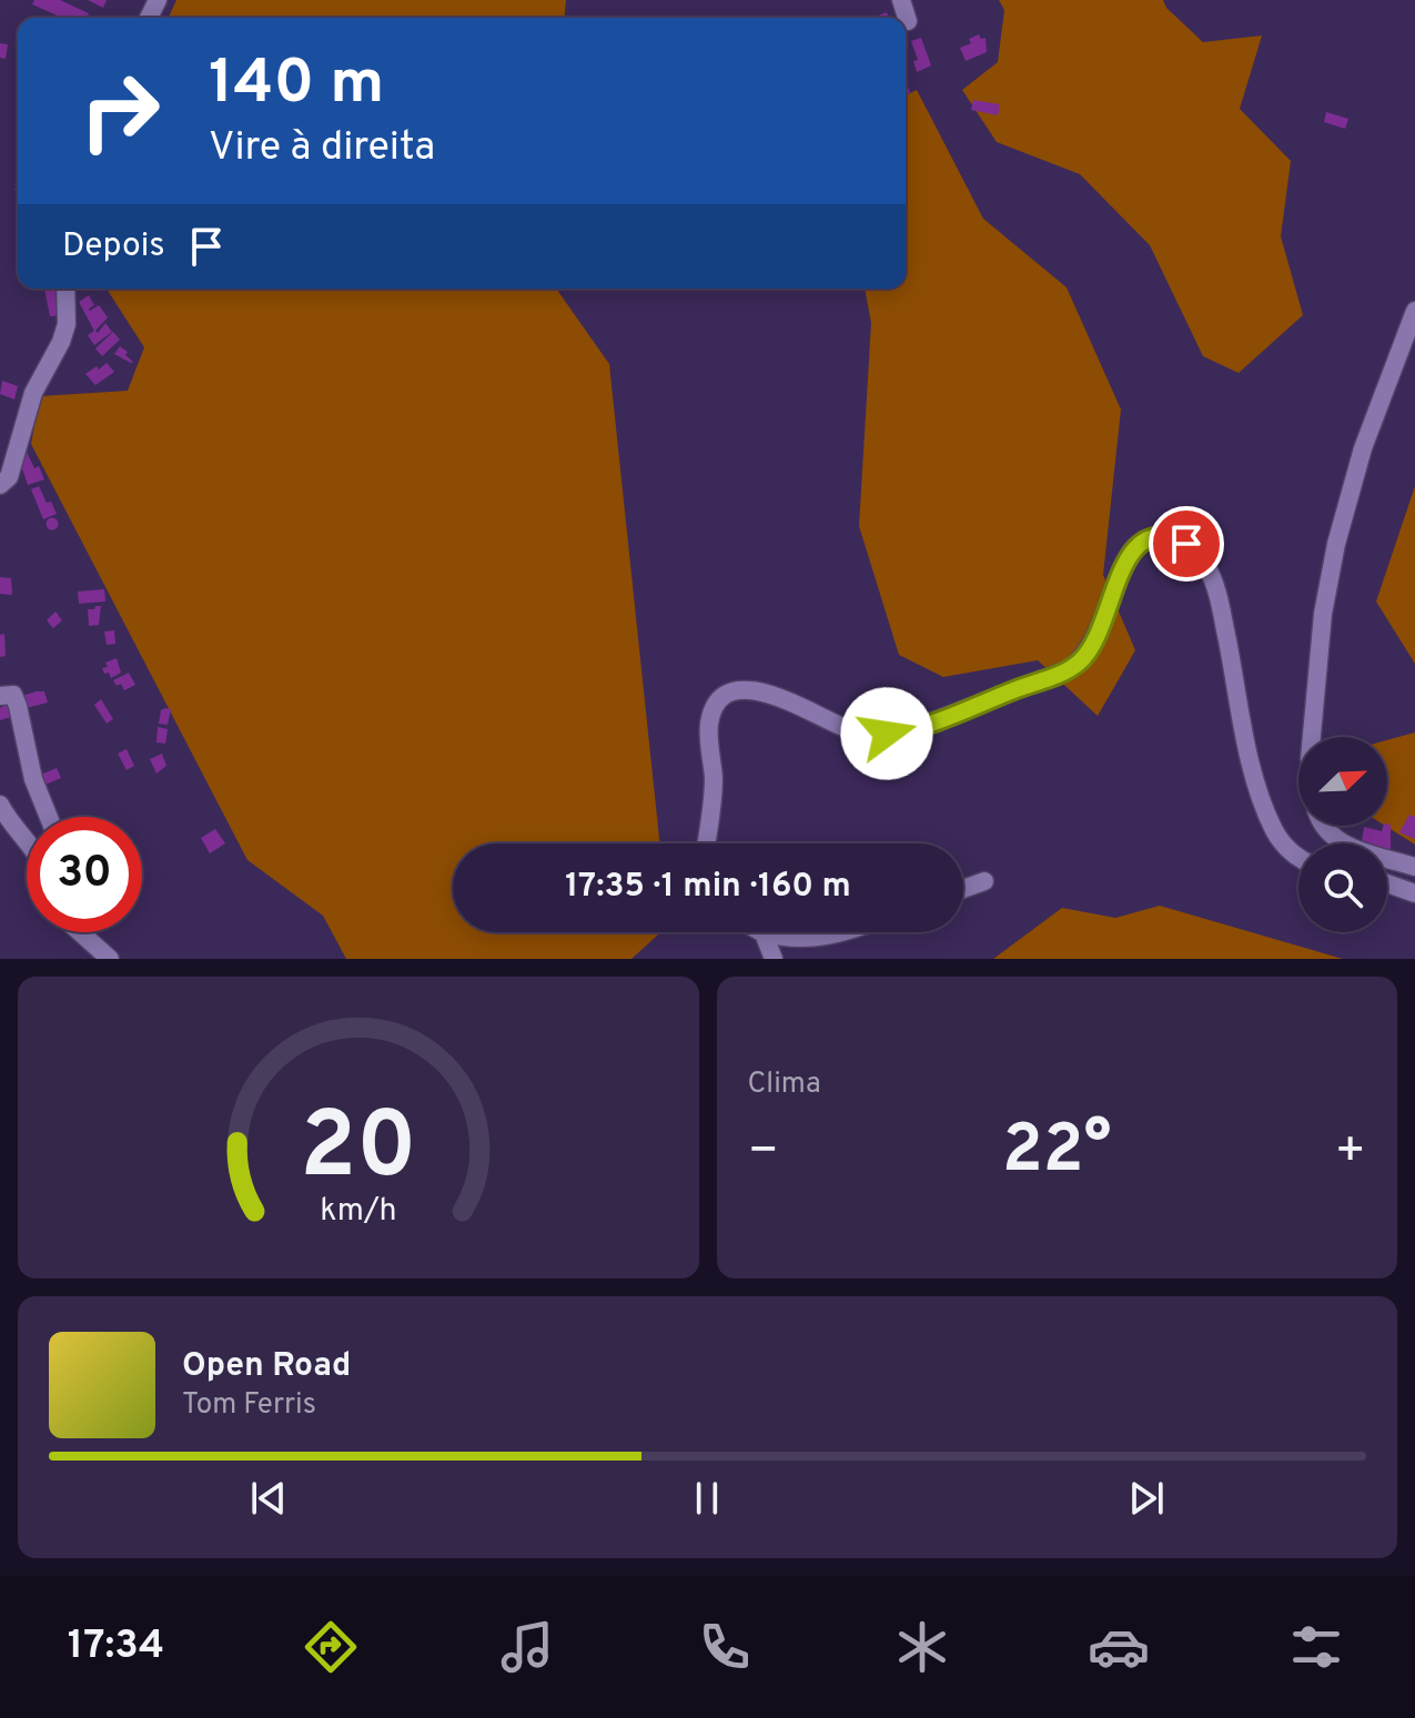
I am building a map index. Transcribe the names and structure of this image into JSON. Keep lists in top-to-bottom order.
{
  "north": "top right",
  "page": {
    "turn": ["140 m", "Vire à direita"],
    "then": "Depois",
    "limit": "30",
    "trip": "17:35 · 1 min · 160 m",
    "tile": "Clima",
    "heat": ["−", "22°", "+"],
    "song": ["Open Road", "Tom Ferris"],
    "tabs": "17:34",
    "gauge": ["20", "km/h"]
  }
}
